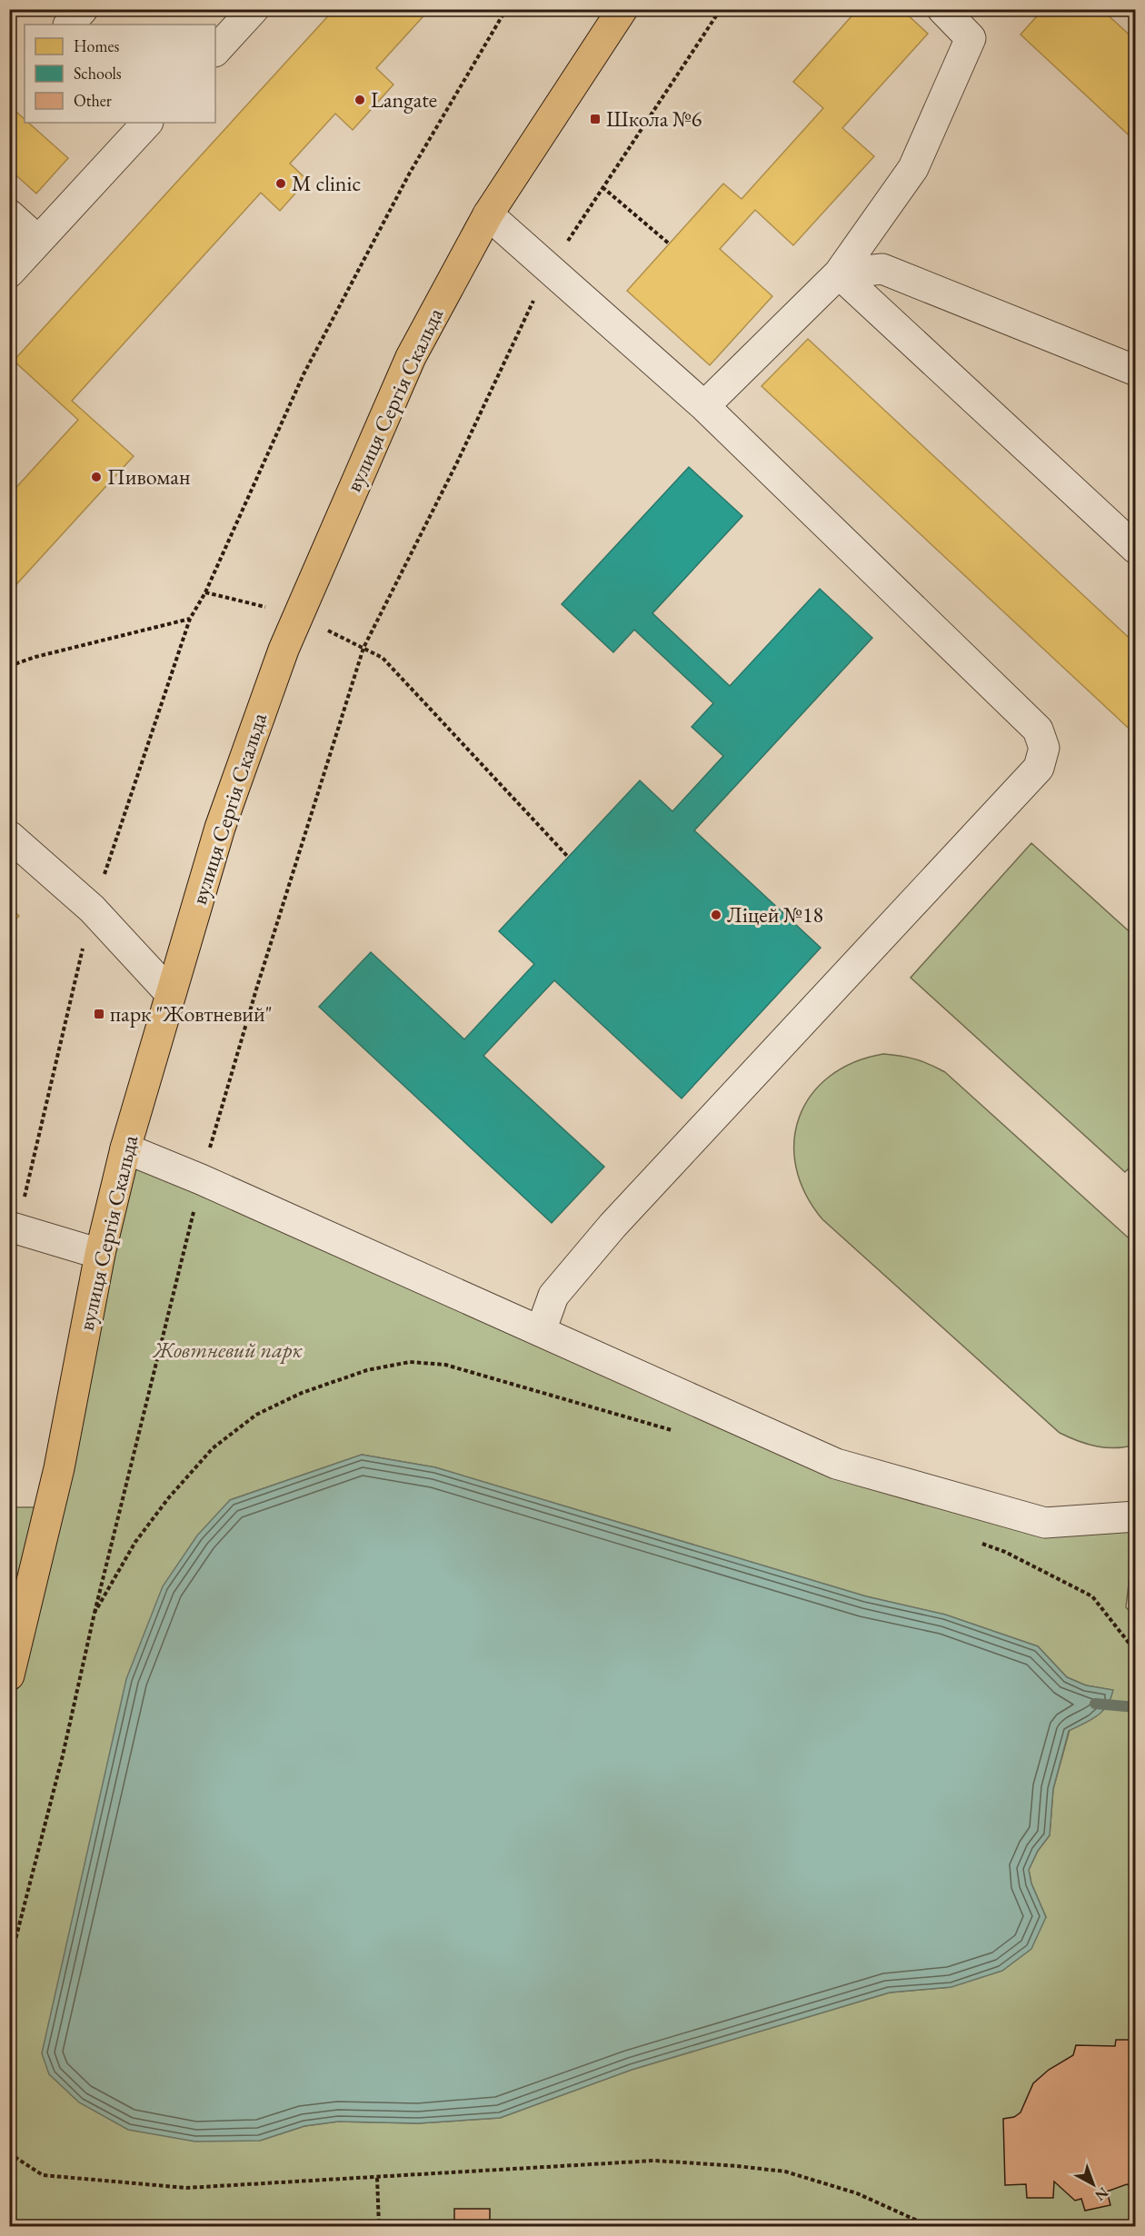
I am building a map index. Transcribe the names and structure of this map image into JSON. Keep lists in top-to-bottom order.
{
  "streets": {
    "main road": ["вулиця Сергія Скальда"]
  },
  "parks": ["Жовтневий парк"],
  "places": {
    "other": [
      "Langate",
      "M clinic",
      "Пивоман",
      "Ліцей №18"
    ],
    "transit": ["Школа №6", "парк \"Жовтневий\""]
  },
  "legend": ["Homes", "Schools", "Other"],
  "north": "bottom right"
}
